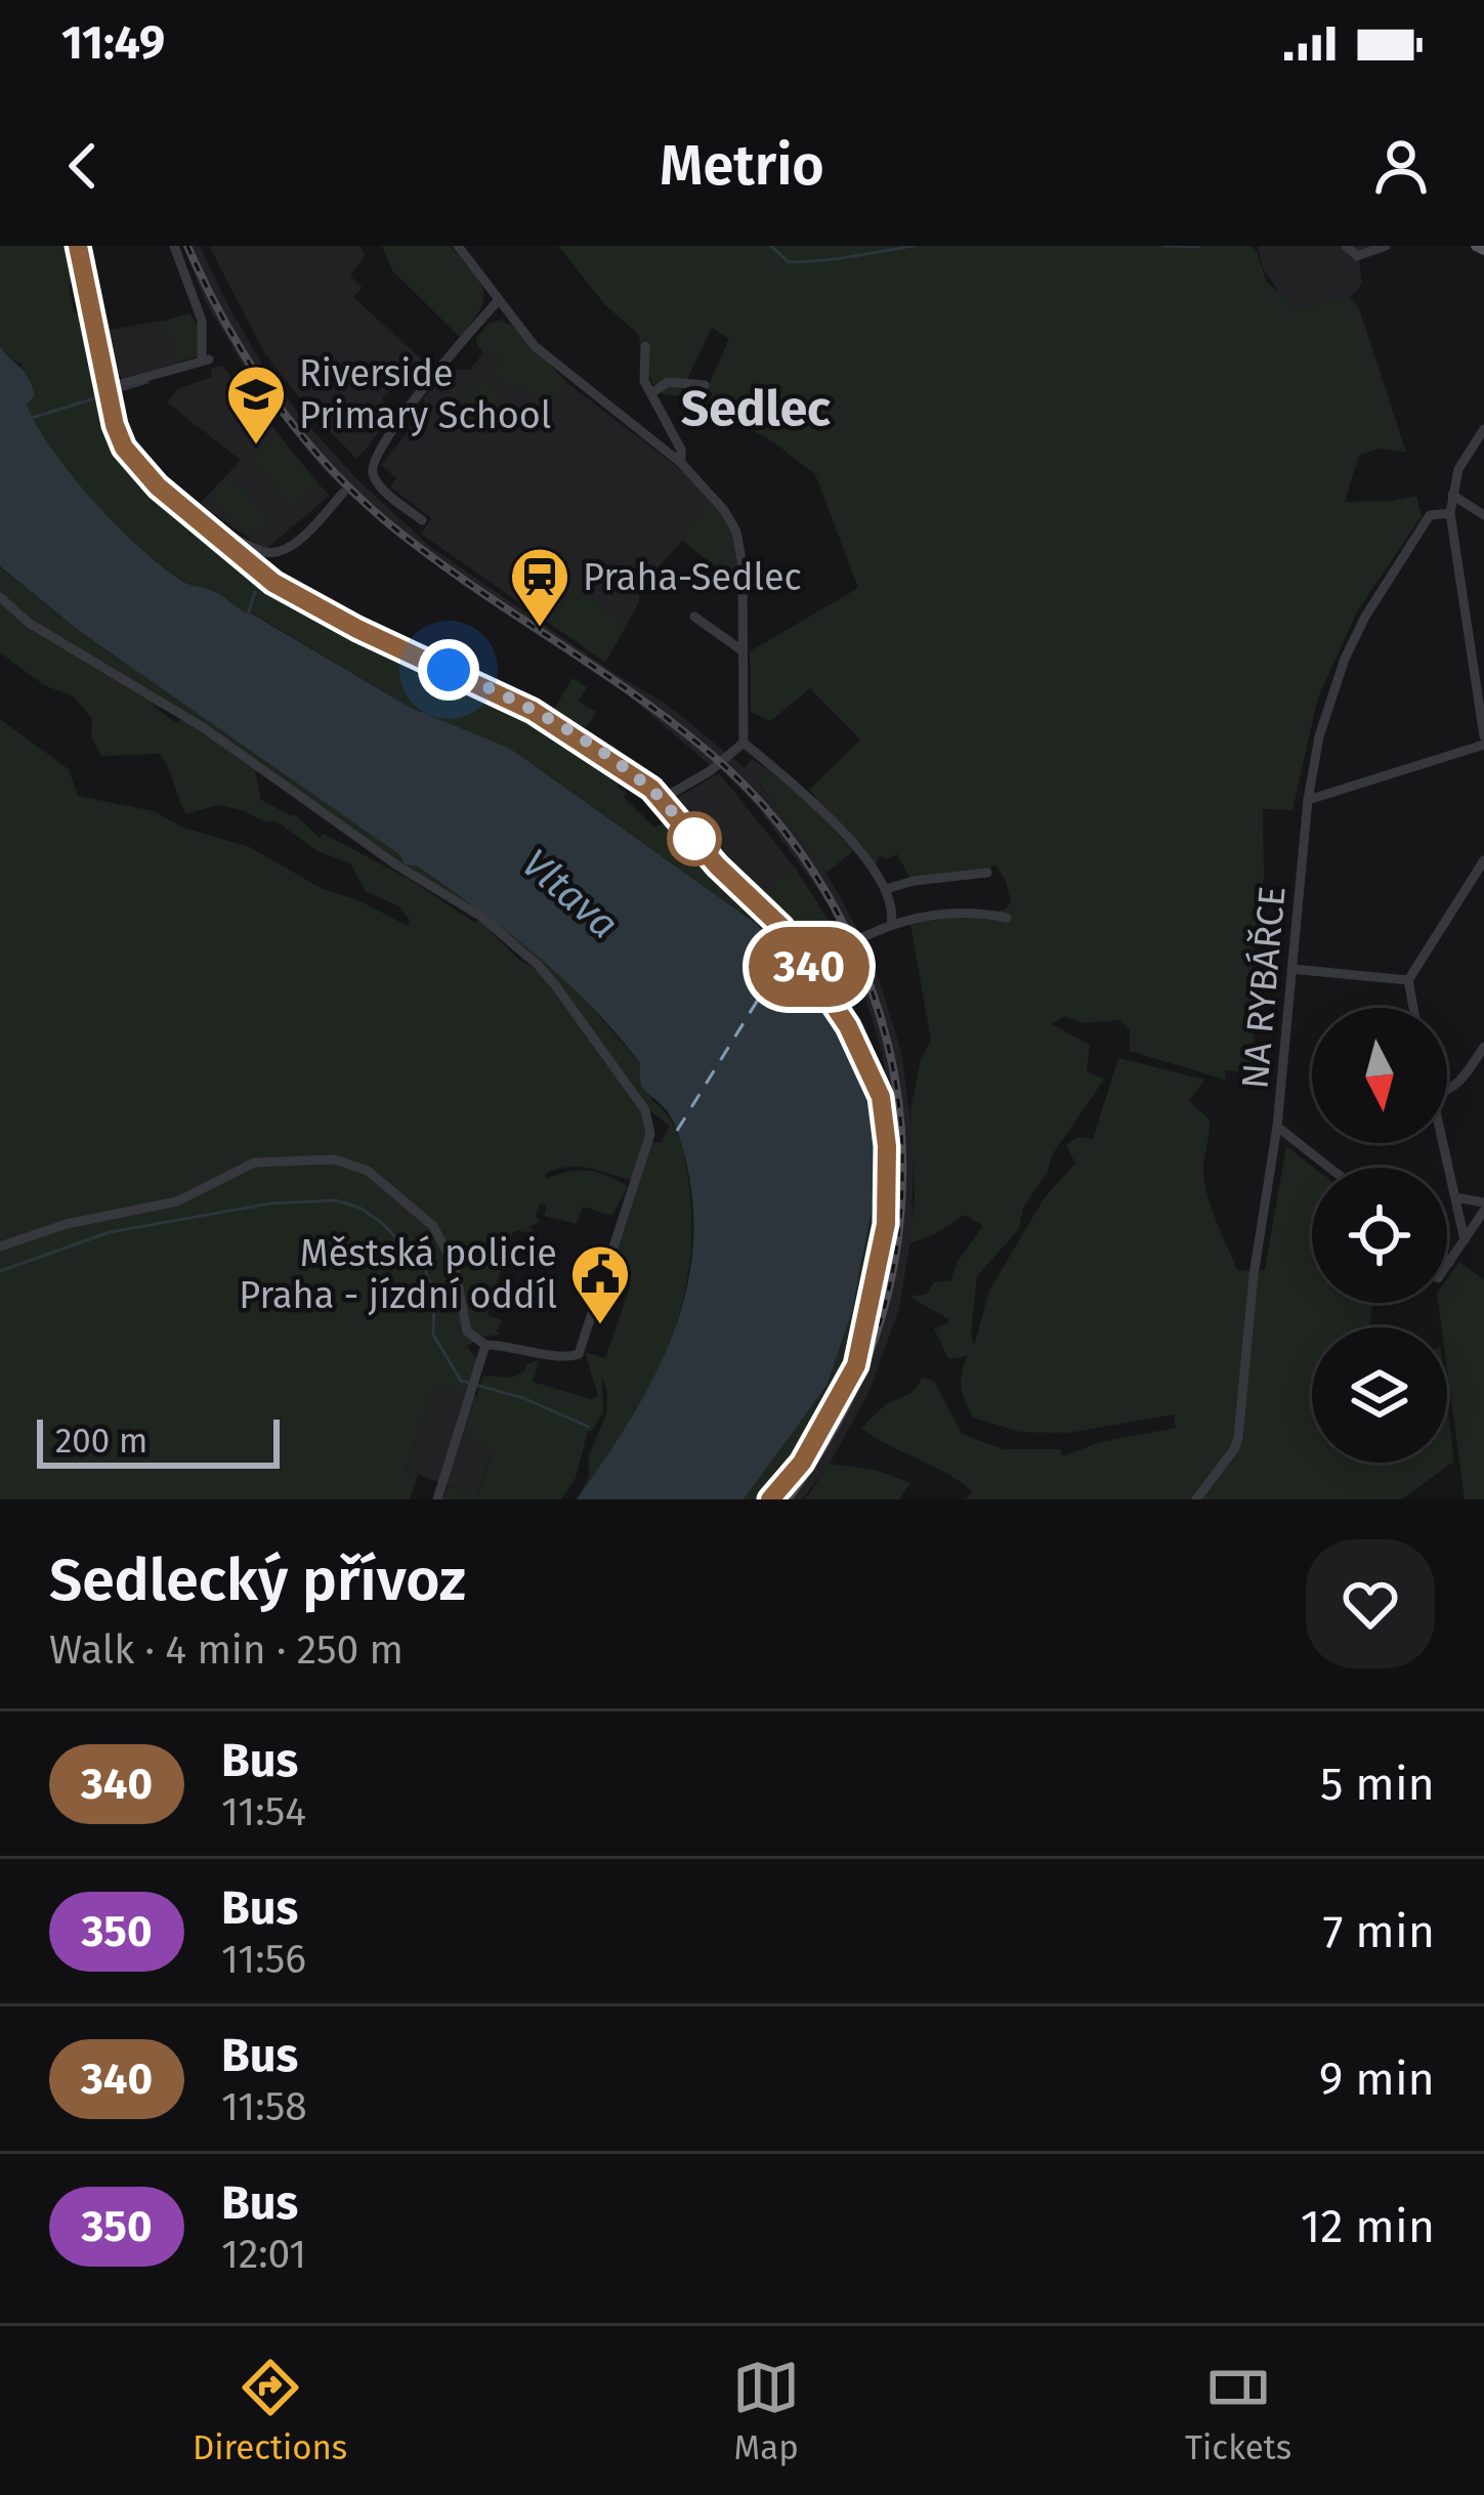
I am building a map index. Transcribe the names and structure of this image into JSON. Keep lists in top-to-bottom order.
{
  "streets": {
    "street": ["NA RYBÁŘCE"]
  },
  "districts": ["Sedlec"],
  "water": ["Vltava"],
  "places": {
    "school or university": ["Riverside Primary School"],
    "station": ["Praha-Sedlec"],
    "public building": ["Městská policie Praha - jízdní oddíl"]
  },
  "lines": ["bus line 340"],
  "scale_bar": "200 m",
  "north": "bottom",
  "page": {
    "status": "11:49",
    "header": "Metrio",
    "on_map": "340",
    "scale": "200 m",
    "heading": ["Sedlecký přívoz", "Walk · 4 min · 250 m"],
    "list": [
      {
        "mark": "340",
        "name": "Bus",
        "note": "11:54",
        "value": "5 min"
      },
      {
        "mark": "350",
        "name": "Bus",
        "note": "11:56",
        "value": "7 min"
      },
      {
        "mark": "340",
        "name": "Bus",
        "note": "11:58",
        "value": "9 min"
      },
      {
        "mark": "350",
        "name": "Bus",
        "note": "12:01",
        "value": "12 min"
      }
    ],
    "tabs": ["Directions", "Map", "Tickets"]
  }
}
